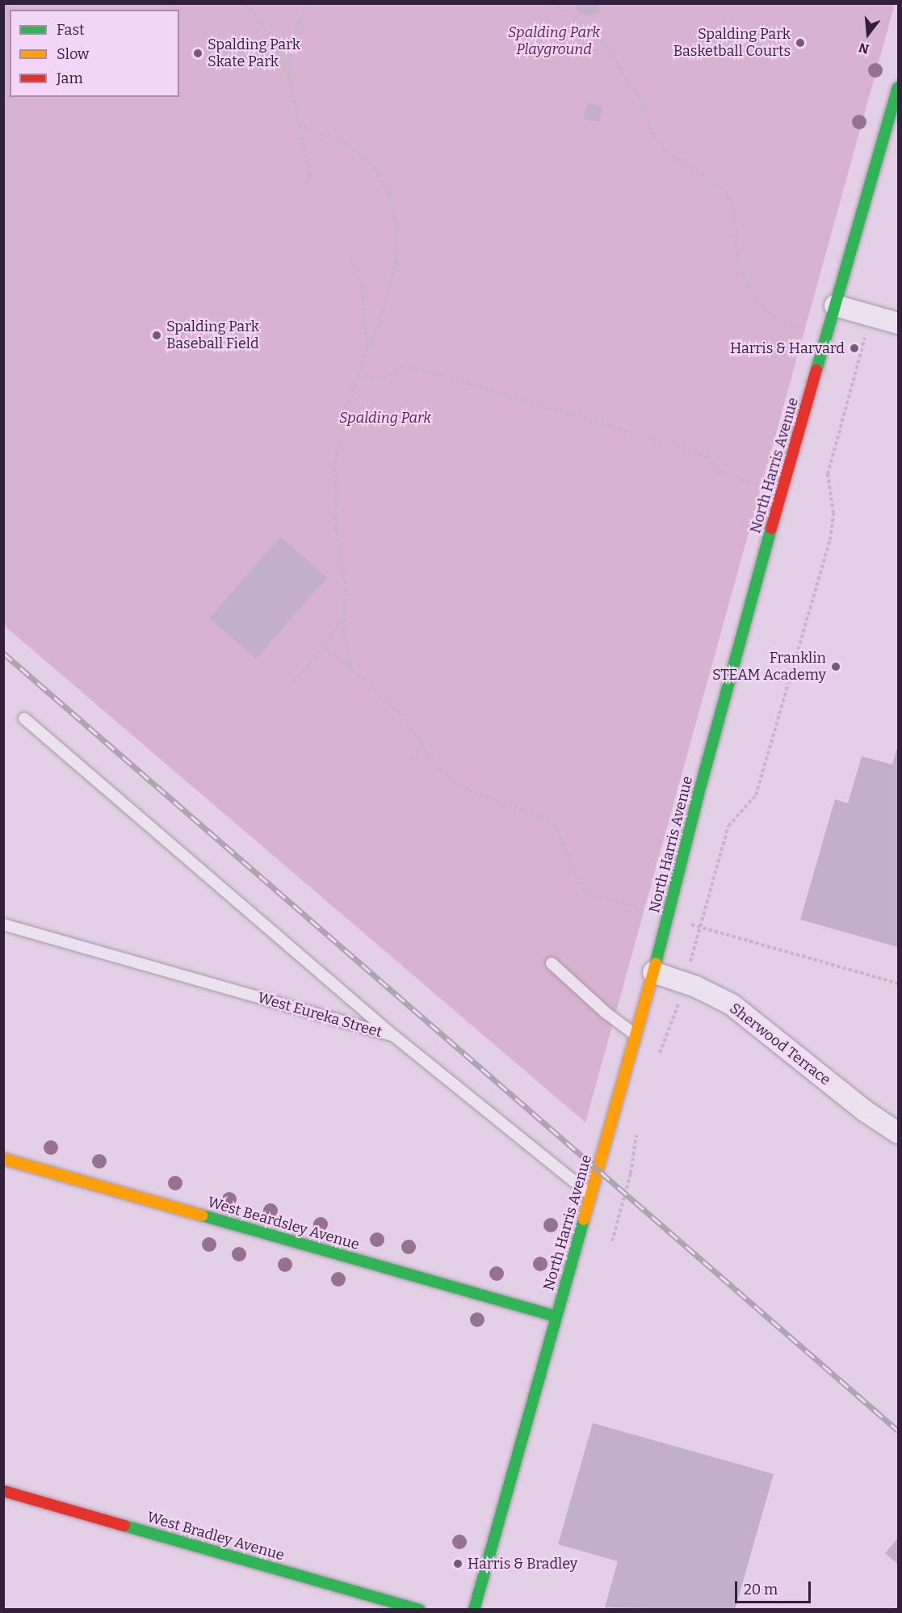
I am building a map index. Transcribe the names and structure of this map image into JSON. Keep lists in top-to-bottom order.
{
  "streets": {
    "street": [
      "North Harris Avenue",
      "Sherwood Terrace",
      "West Beardsley Avenue",
      "West Bradley Avenue"
    ],
    "lane": ["West Eureka Street"]
  },
  "crossings": [
    ["North Harris Avenue", "West Eureka Street"],
    ["North Harris Avenue", "Sherwood Terrace"],
    ["North Harris Avenue", "West Beardsley Avenue"]
  ],
  "parks": ["Spalding Park Playground", "Spalding Park"],
  "places": [
    "Spalding Park Basketball Courts",
    "Spalding Park Skate Park",
    "Spalding Park Baseball Field",
    "Harris & Harvard",
    "Franklin STEAM Academy",
    "Harris & Bradley"
  ],
  "legend": ["Fast", "Slow", "Jam"],
  "scale_bar": "20 m",
  "north": "bottom"
}
